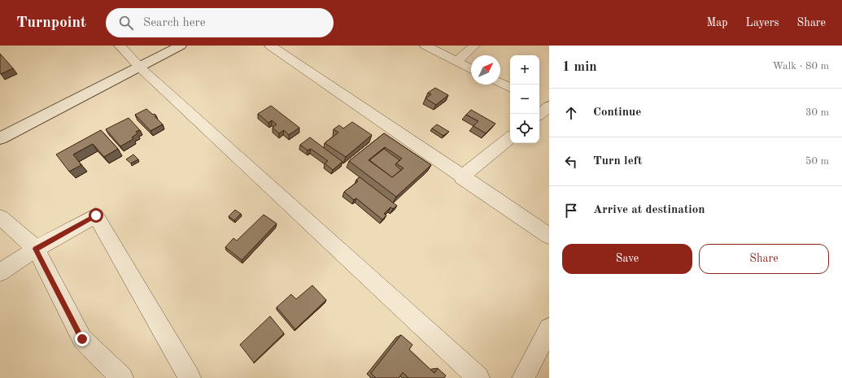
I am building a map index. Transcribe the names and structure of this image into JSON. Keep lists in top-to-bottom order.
{
  "north": "top right",
  "page": {
    "header": "Turnpoint",
    "search": "Search here",
    "nav": ["Map", "Layers", "Share"],
    "heading": ["1 min", "Walk · 80 m"],
    "map_buttons": ["+", "−"],
    "list": [
      ["Continue", "30 m"],
      ["Turn left", "50 m"],
      "Arrive at destination"
    ],
    "buttons": ["Save", "Share"]
  }
}
